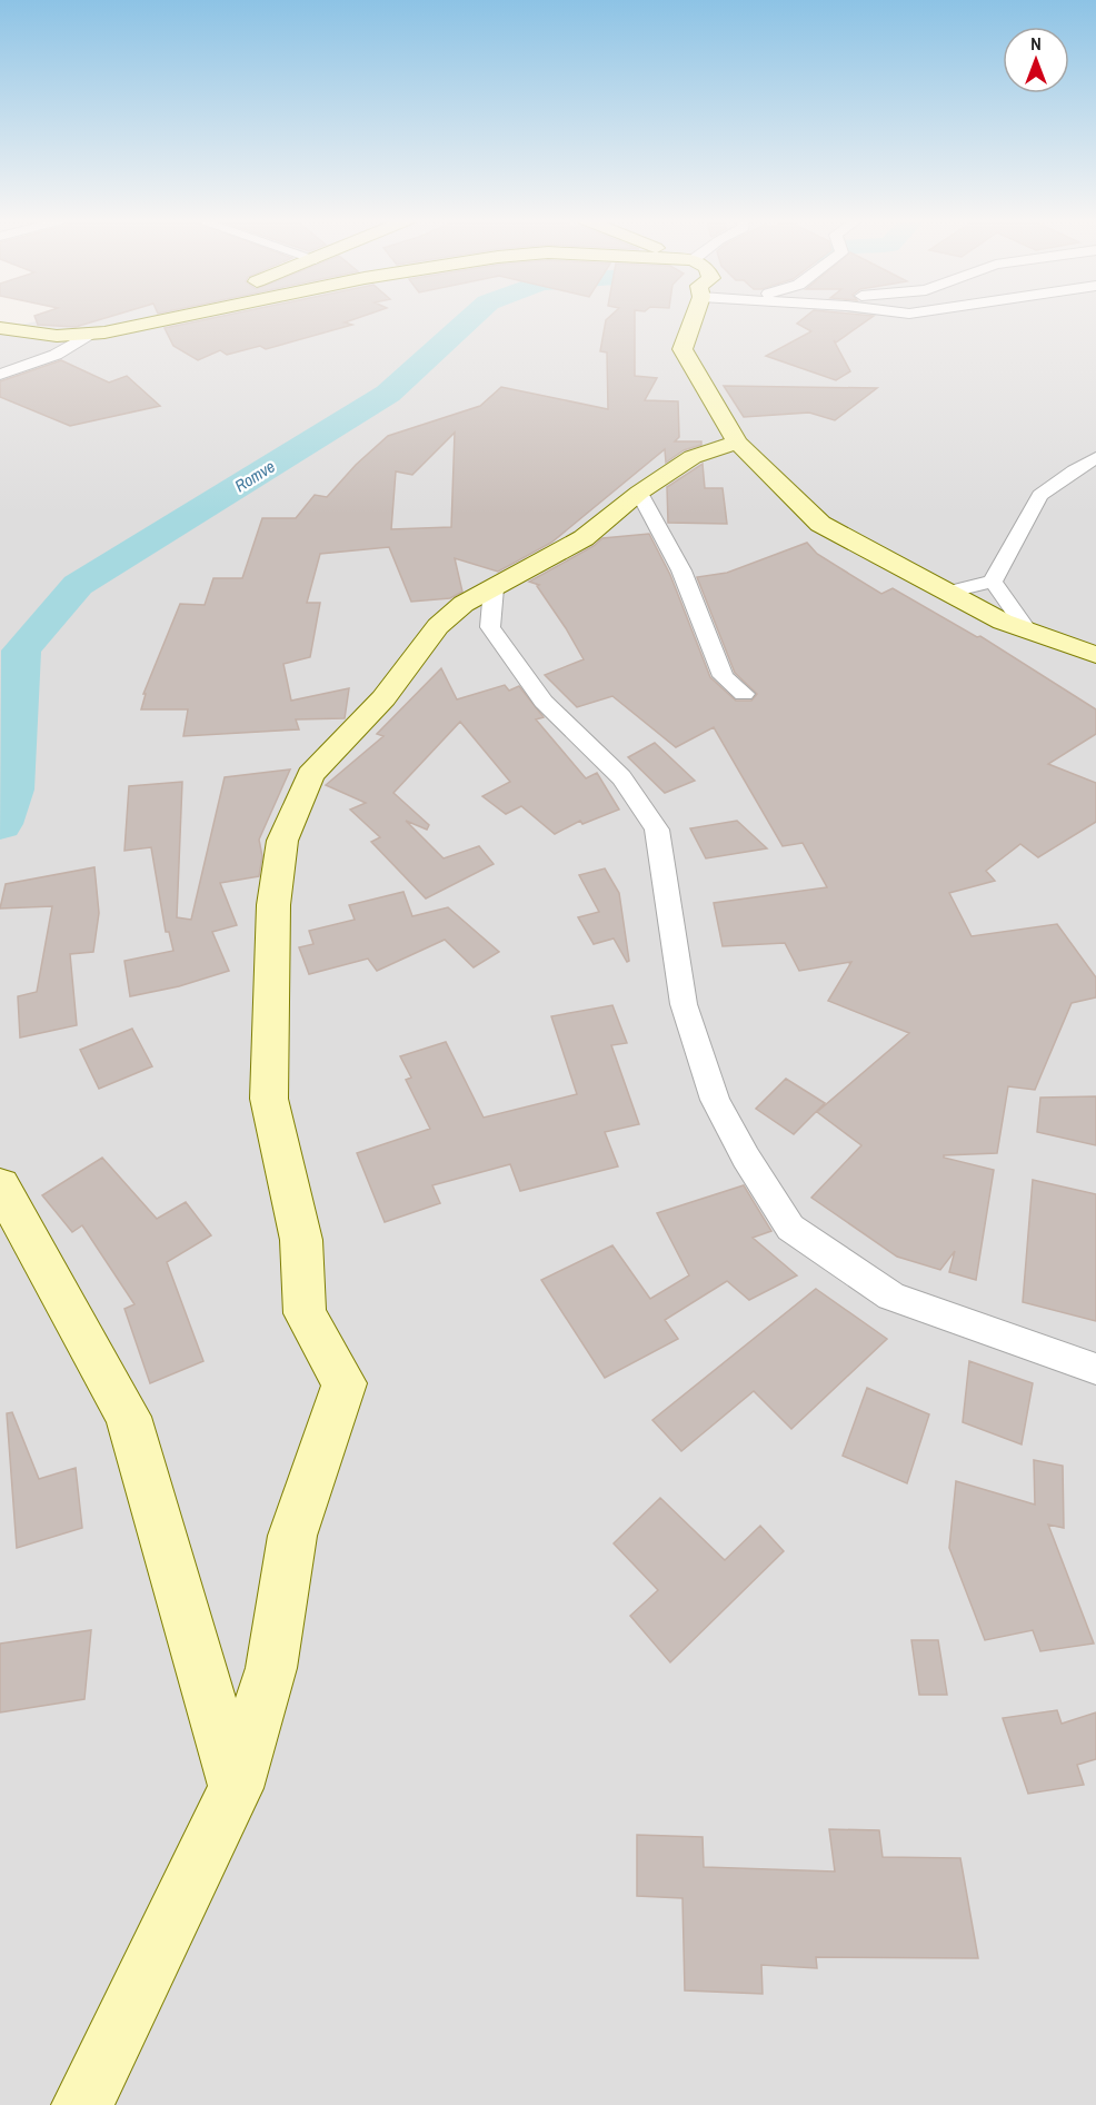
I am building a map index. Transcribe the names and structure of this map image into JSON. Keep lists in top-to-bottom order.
{
  "water": ["Romve"],
  "north": "top"
}
